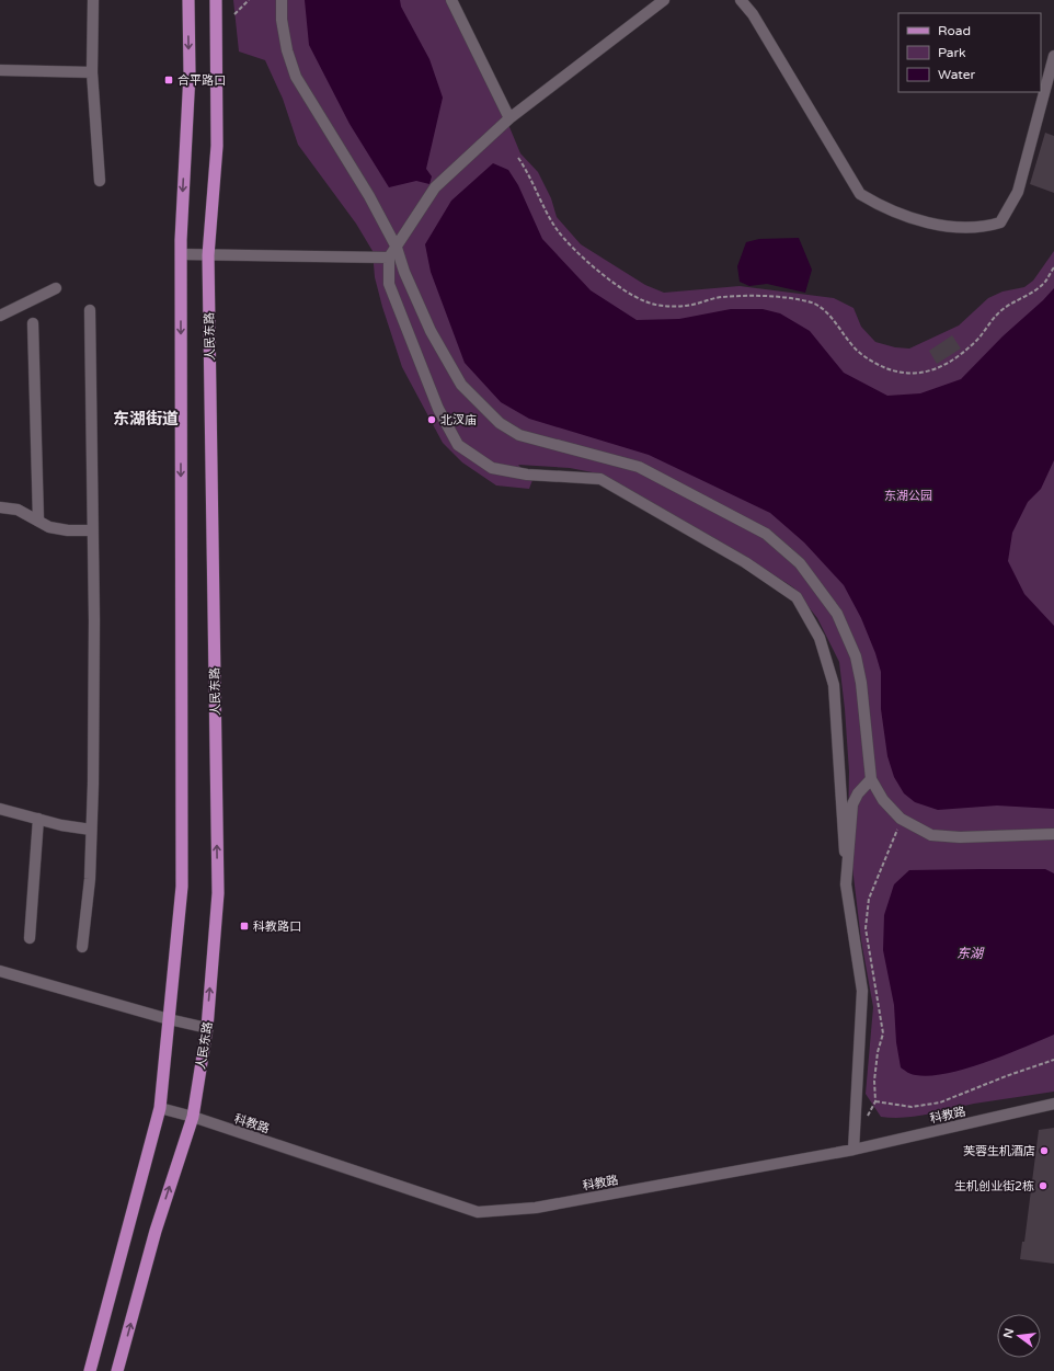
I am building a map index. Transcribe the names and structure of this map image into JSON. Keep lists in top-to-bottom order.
{
  "streets": {
    "main road": ["人民东路"],
    "street": ["科教路"]
  },
  "crossings": [
    ["人民东路", "科教路"]
  ],
  "districts": ["东湖街道"],
  "water": ["东湖"],
  "parks": ["东湖公园"],
  "places": {
    "transit": ["合平路口", "科教路口"],
    "other": ["北汊庙", "芙蓉生机酒店", "生机创业街2栋"]
  },
  "legend": ["Road", "Park", "Water"],
  "north": "left"
}
